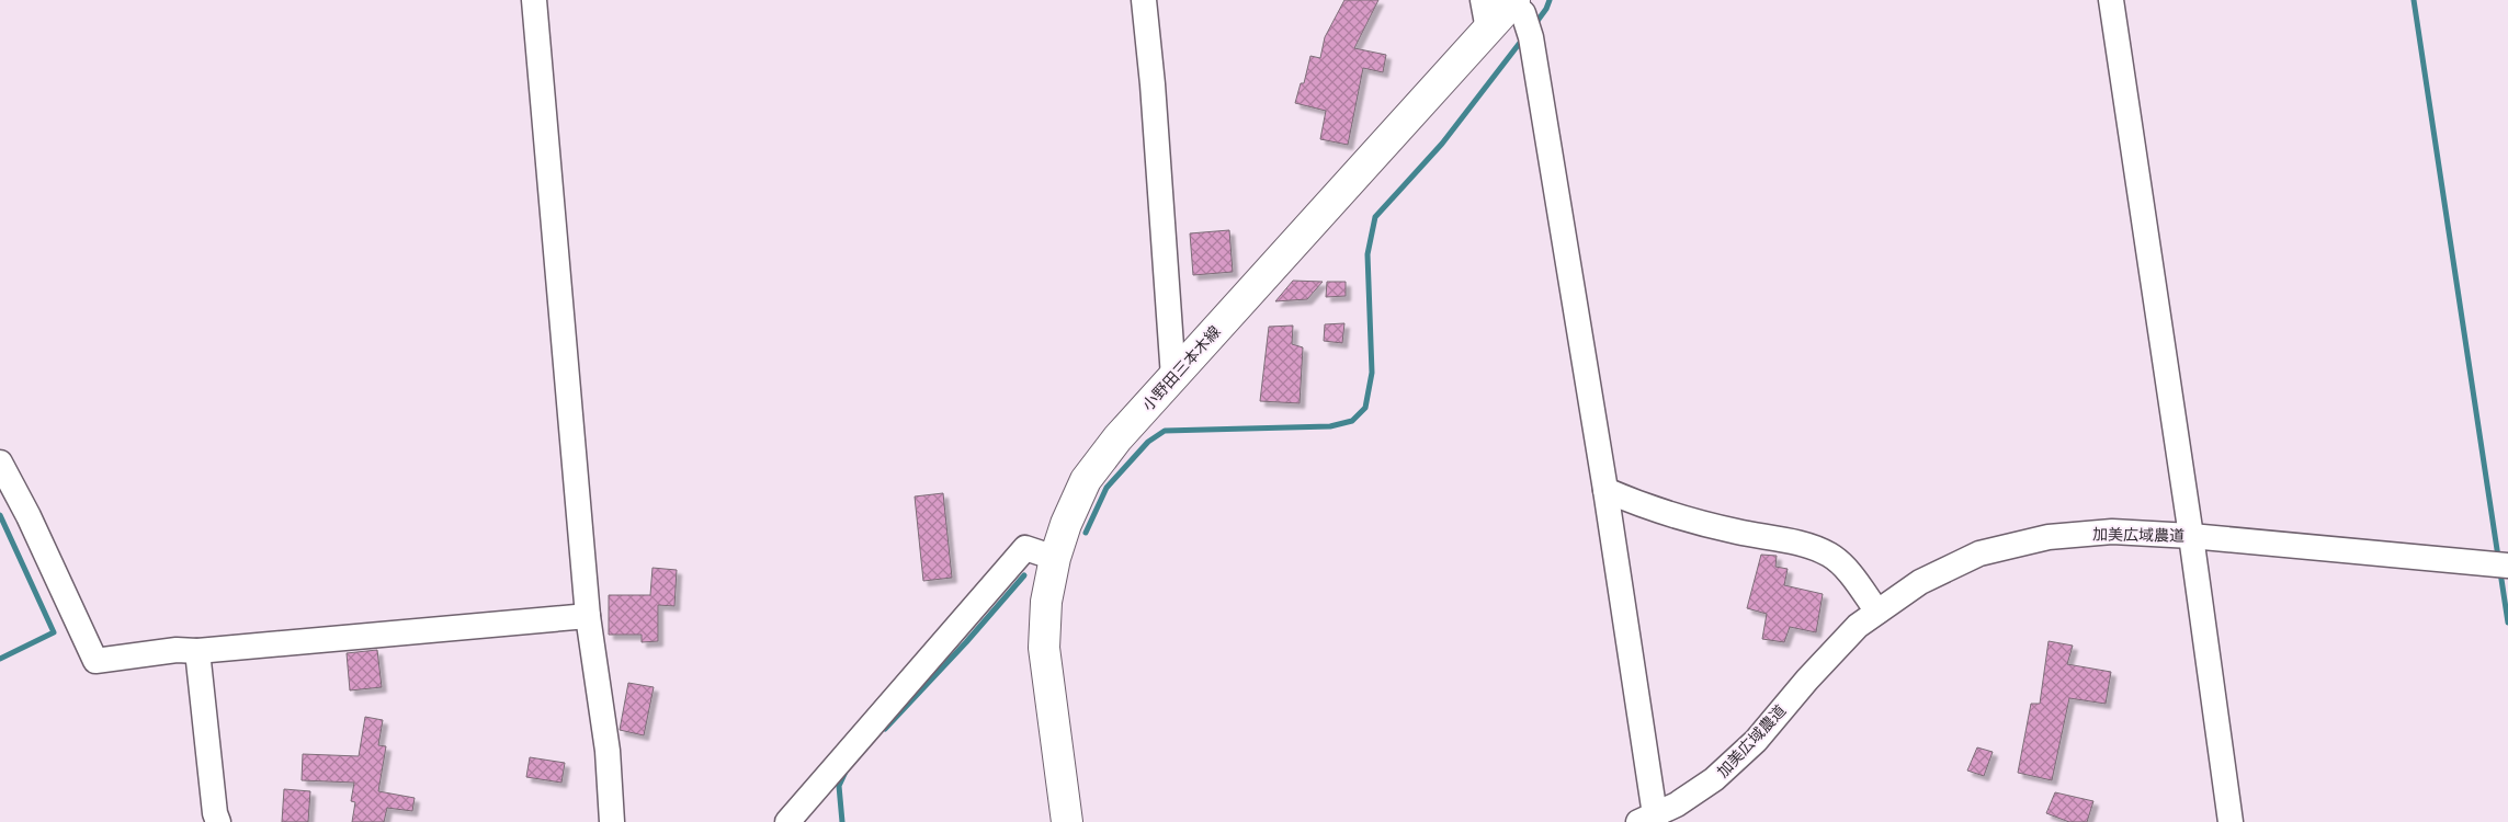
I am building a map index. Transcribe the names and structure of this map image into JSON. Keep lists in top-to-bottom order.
{
  "streets": {
    "main road": ["小野田三本木線"],
    "street": ["加美広域農道"]
  }
}
